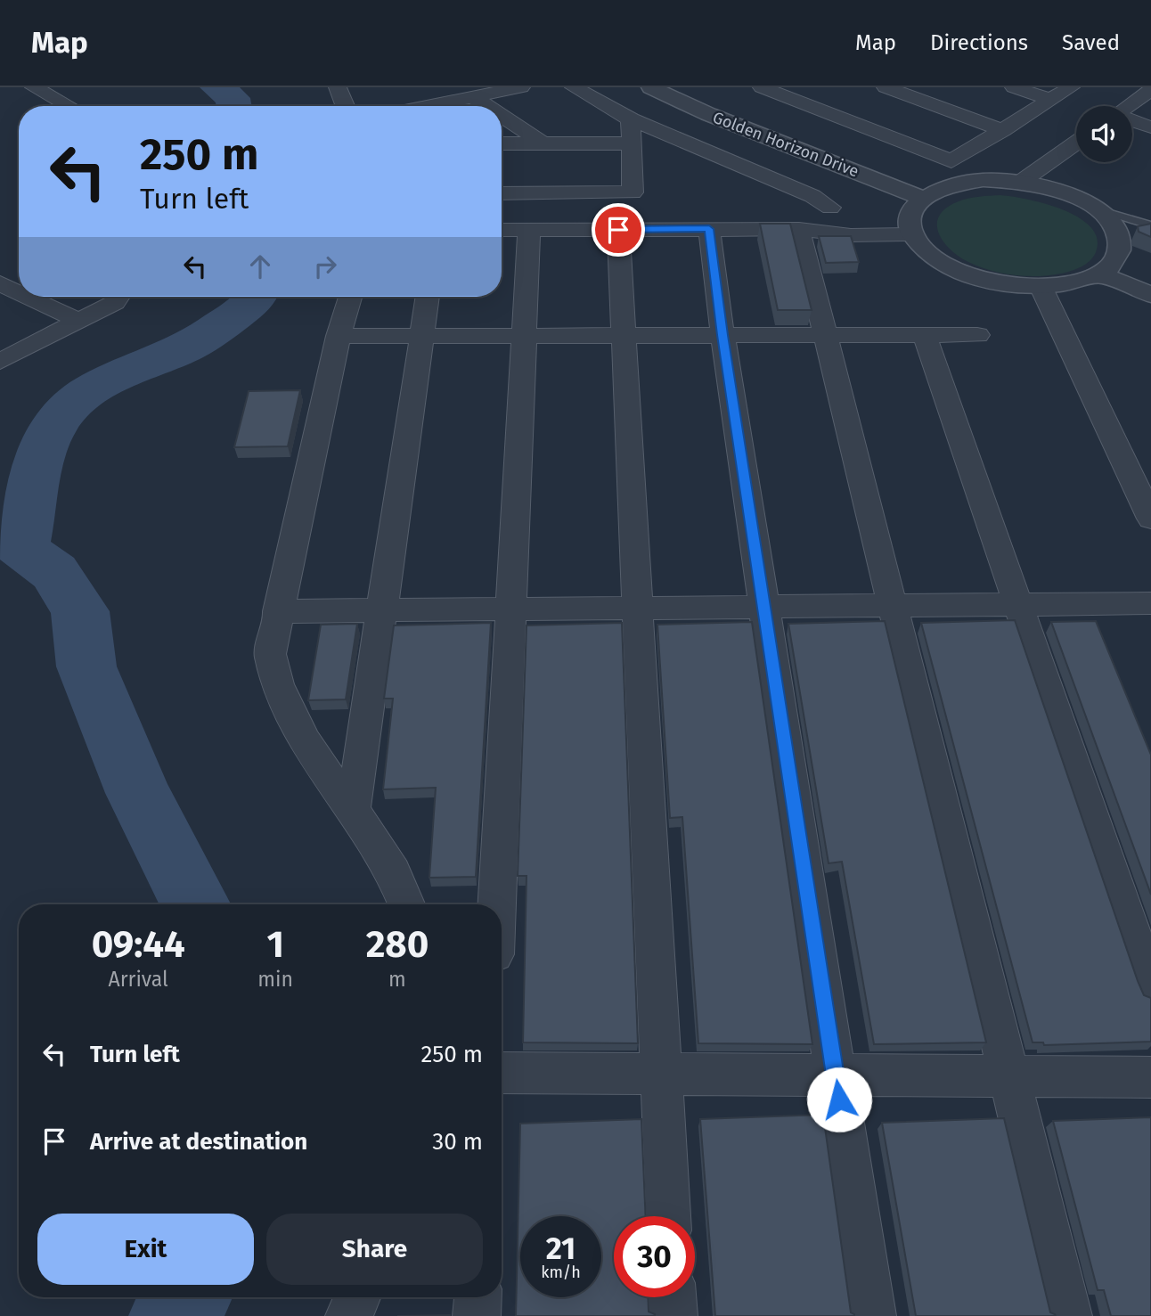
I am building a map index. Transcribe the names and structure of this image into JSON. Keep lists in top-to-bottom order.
{
  "streets": {
    "street": ["Golden Horizon Drive"]
  },
  "page": {
    "header": "Map",
    "nav": ["Map", "Directions", "Saved"],
    "turn": ["250 m", "Turn left"],
    "eta": [
      "09:44",
      "Arrival",
      "1",
      "min",
      "280",
      "m"
    ],
    "list": [
      {
        "name": "Turn left",
        "value": "250 m"
      },
      {
        "name": "Arrive at destination",
        "value": "30 m"
      }
    ],
    "buttons": ["Exit", "Share"],
    "speed": "21 km/h",
    "limit": "30"
  }
}
